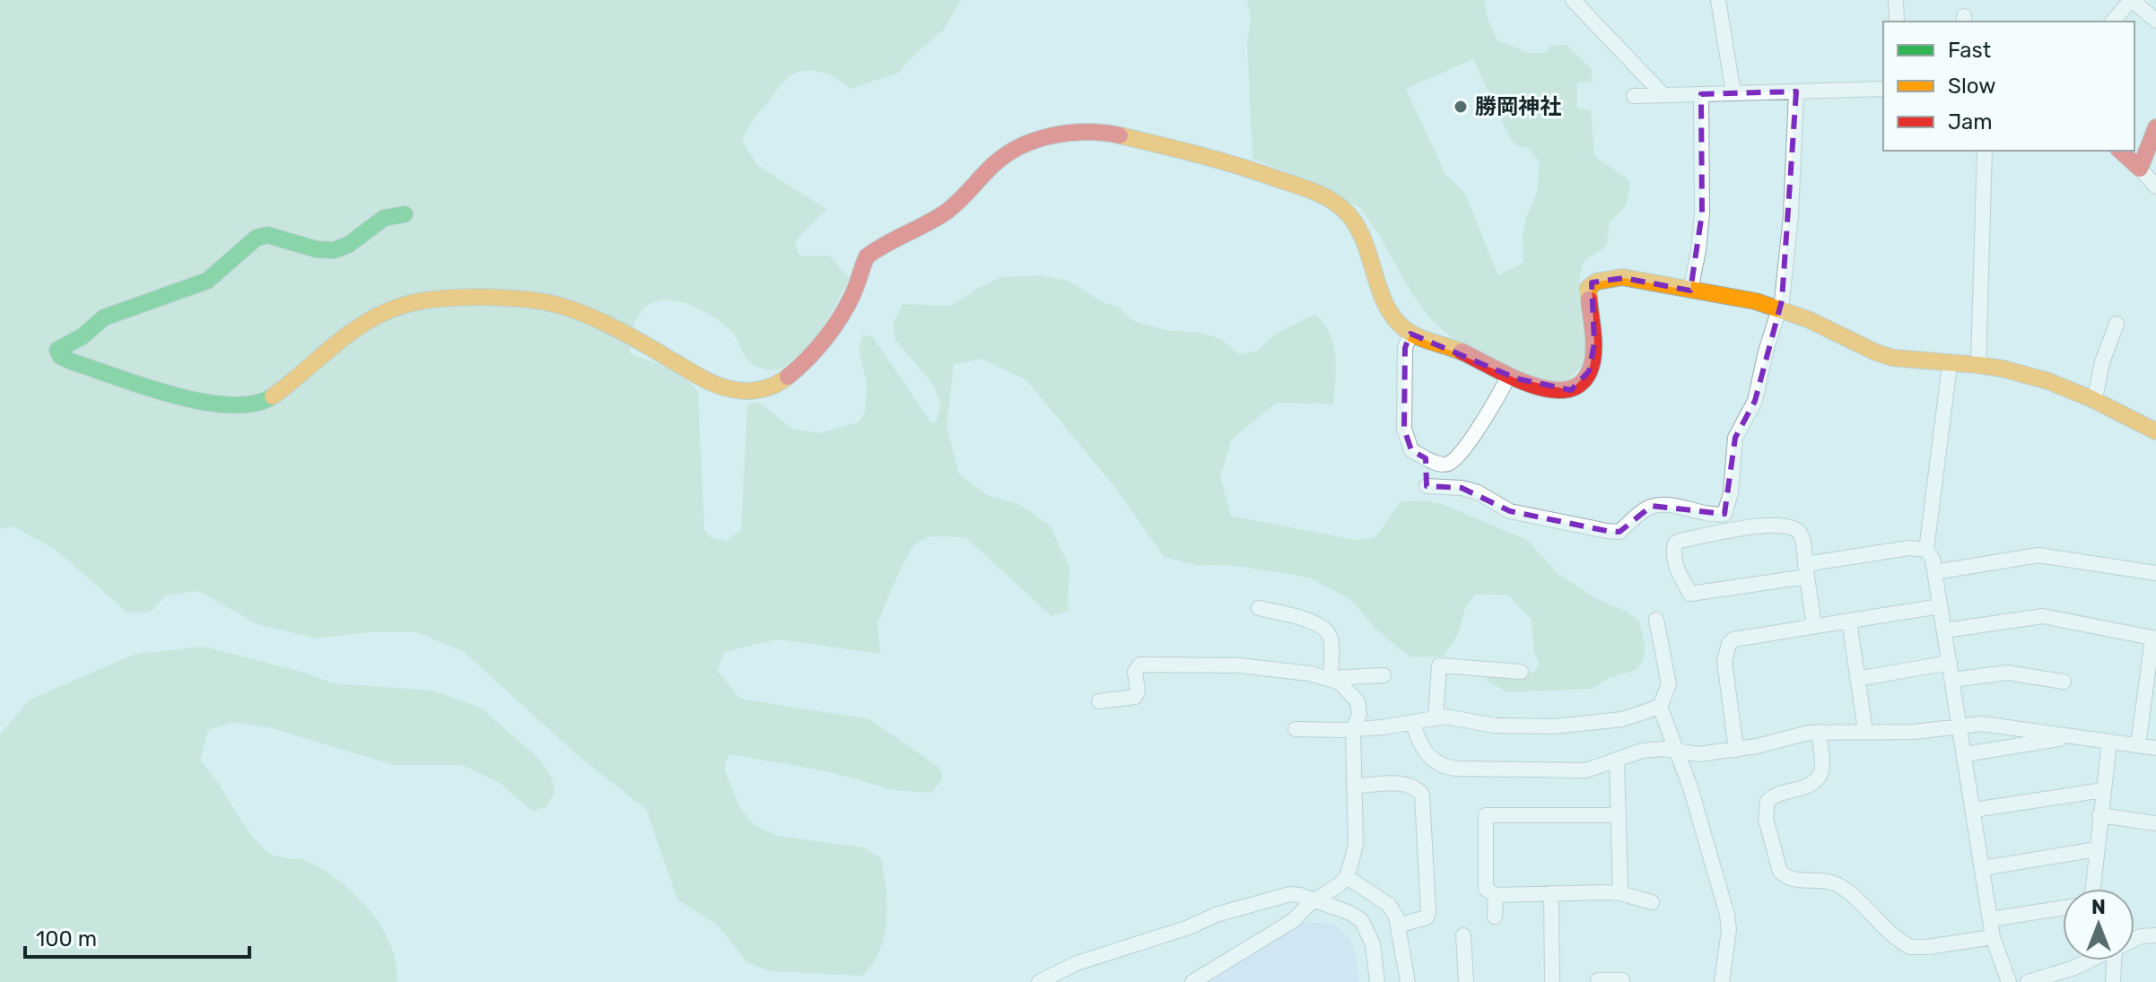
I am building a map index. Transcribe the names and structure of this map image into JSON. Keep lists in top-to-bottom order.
{
  "places": ["勝岡神社"],
  "legend": ["Fast", "Slow", "Jam"],
  "scale_bar": "100 m",
  "north": "top"
}
